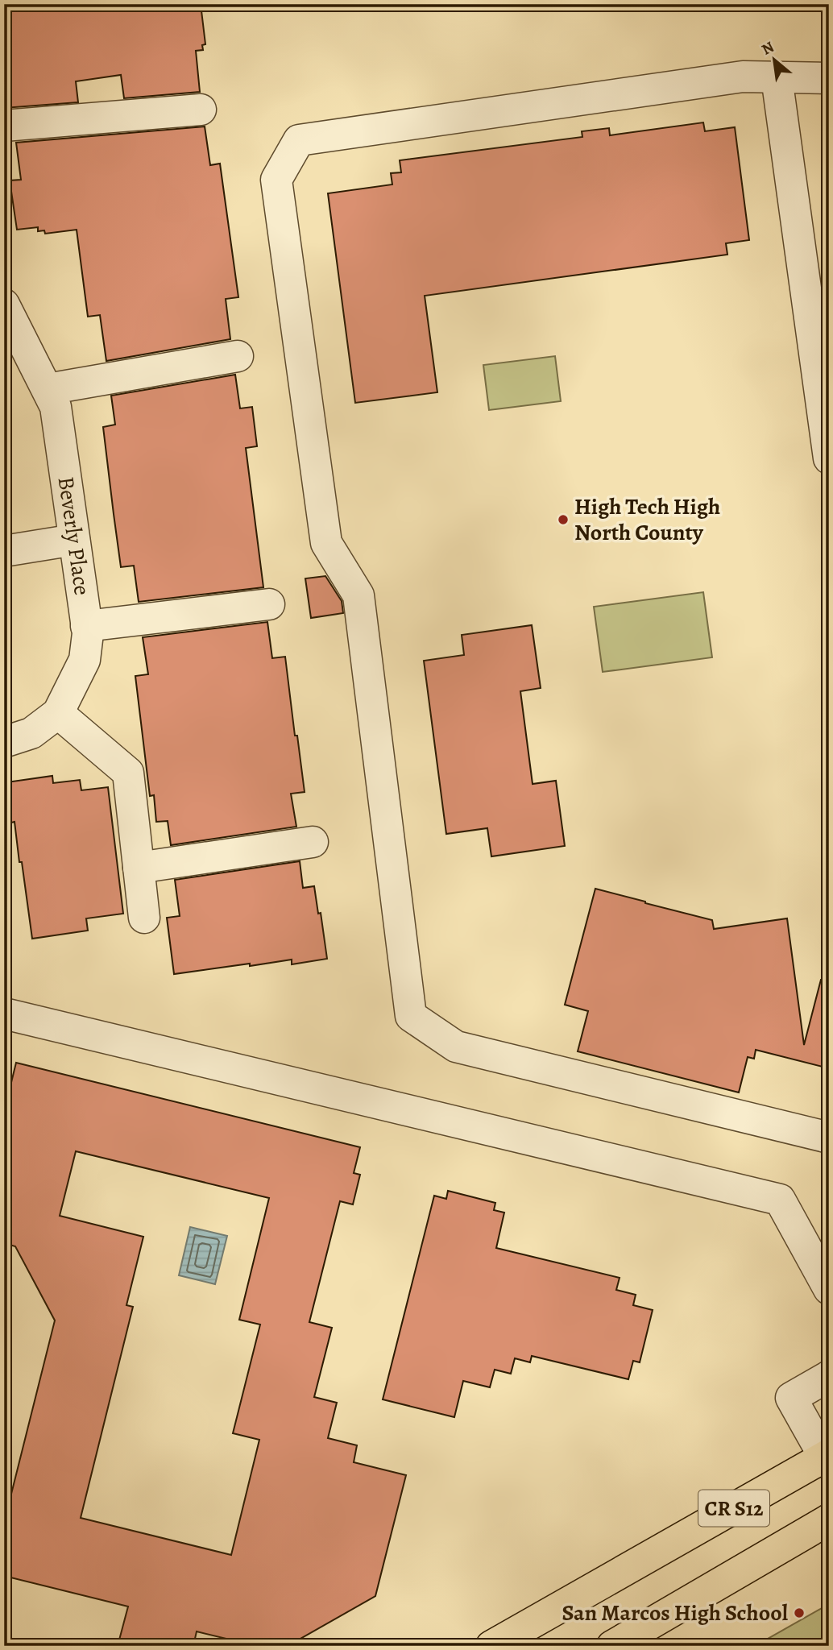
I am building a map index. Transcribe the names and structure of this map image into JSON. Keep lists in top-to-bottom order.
{
  "streets": {
    "main road": ["CR S12"],
    "street": ["Beverly Place"]
  },
  "places": ["High Tech High North County", "San Marcos High School"],
  "north": "top left"
}
